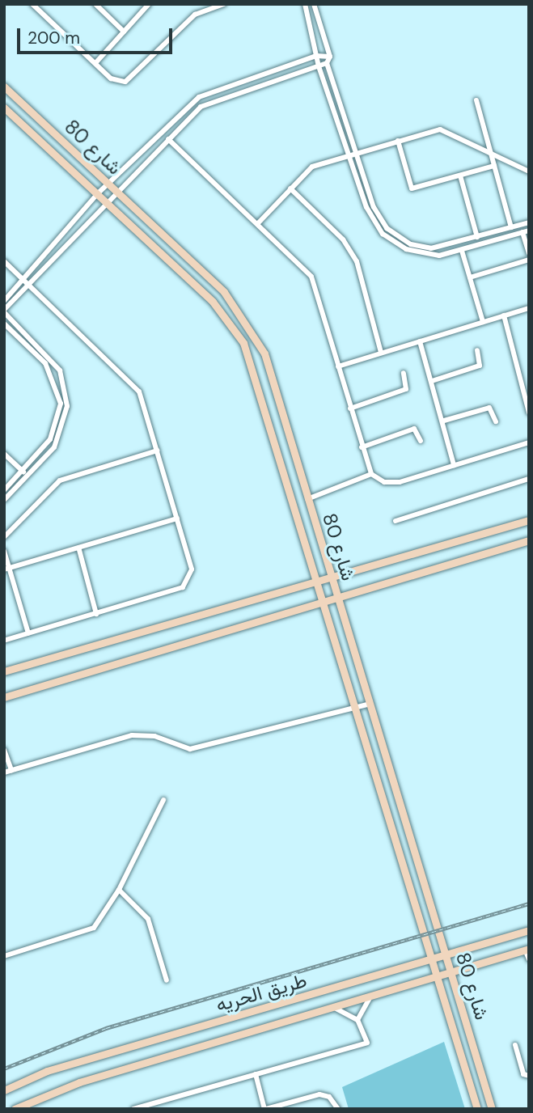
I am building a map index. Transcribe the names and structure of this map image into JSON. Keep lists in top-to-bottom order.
{
  "streets": {
    "street": ["شارع 80", "طريق الحريه"]
  },
  "crossings": [
    ["شارع 80", "طريق الحريه"]
  ],
  "scale_bar": "200 m"
}
